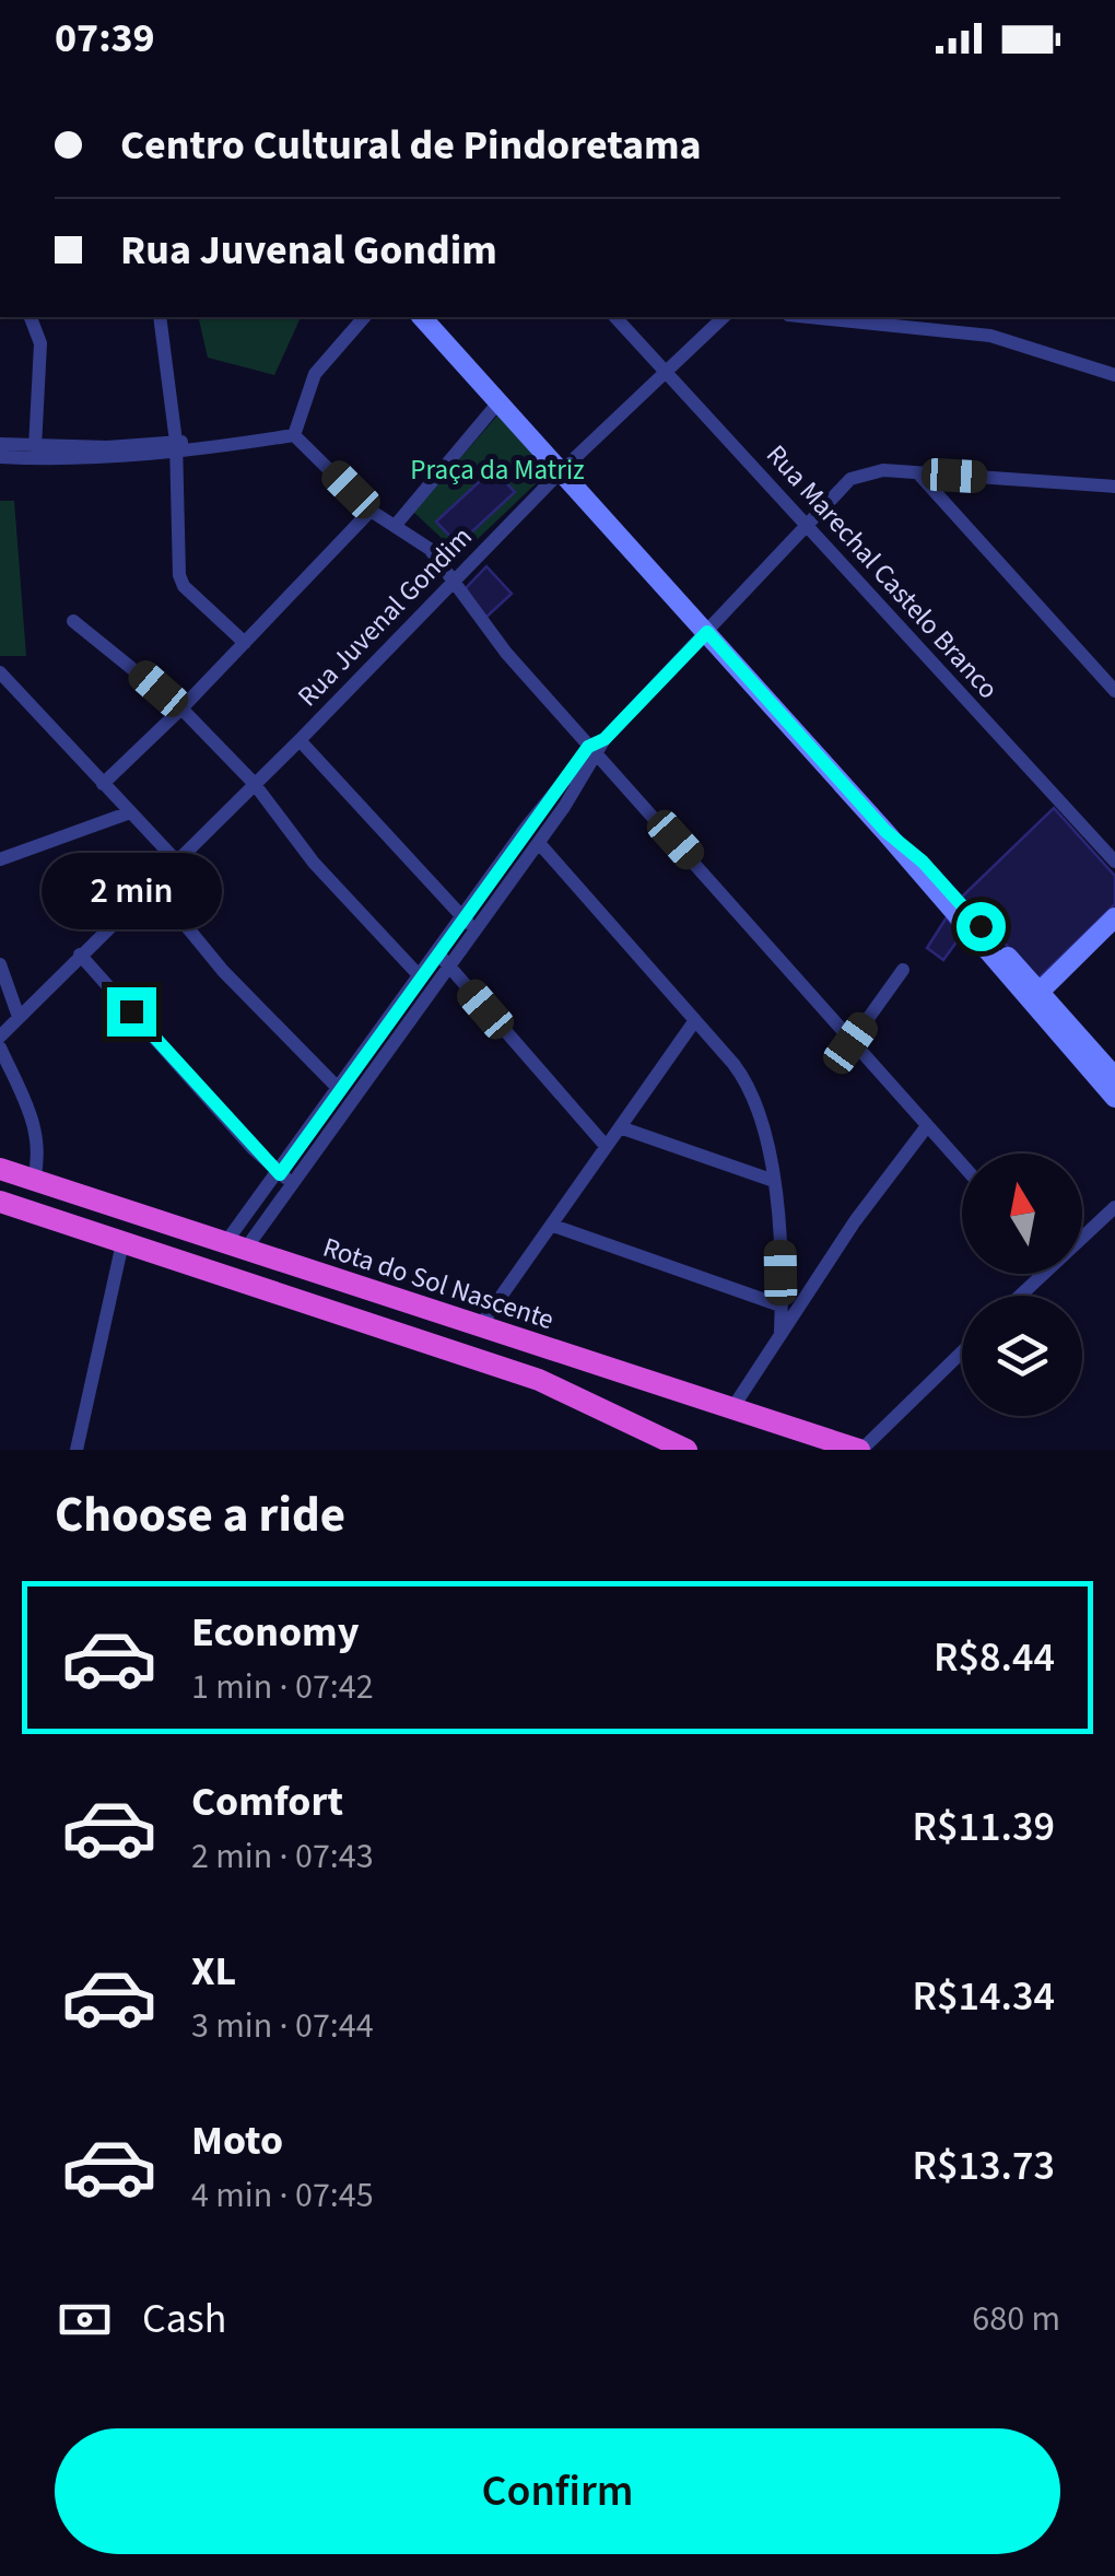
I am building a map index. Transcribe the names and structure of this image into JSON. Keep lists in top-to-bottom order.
{
  "streets": {
    "highway": ["Rota do Sol Nascente"],
    "street": ["Rua Marechal Castelo Branco", "Rua Juvenal Gondim"]
  },
  "crossings": [
    ["Rua Marechal Castelo Branco", "Rua Juvenal Gondim"]
  ],
  "parks": ["Praça da Matriz"],
  "north": "top",
  "page": {
    "status": "07:39",
    "banner": ["Centro Cultural de Pindoretama", "Rua Juvenal Gondim"],
    "bubble": "2 min",
    "heading": "Choose a ride",
    "list": [
      {
        "name": "Economy",
        "note": "1 min · 07:42",
        "value": "R$8.44"
      },
      {
        "name": "Comfort",
        "note": "2 min · 07:43",
        "value": "R$11.39"
      },
      {
        "name": "XL",
        "note": "3 min · 07:44",
        "value": "R$14.34"
      },
      {
        "name": "Moto",
        "note": "4 min · 07:45",
        "value": "R$13.73"
      }
    ],
    "pay": ["Cash", "680 m"],
    "buttons": "Confirm"
  }
}
